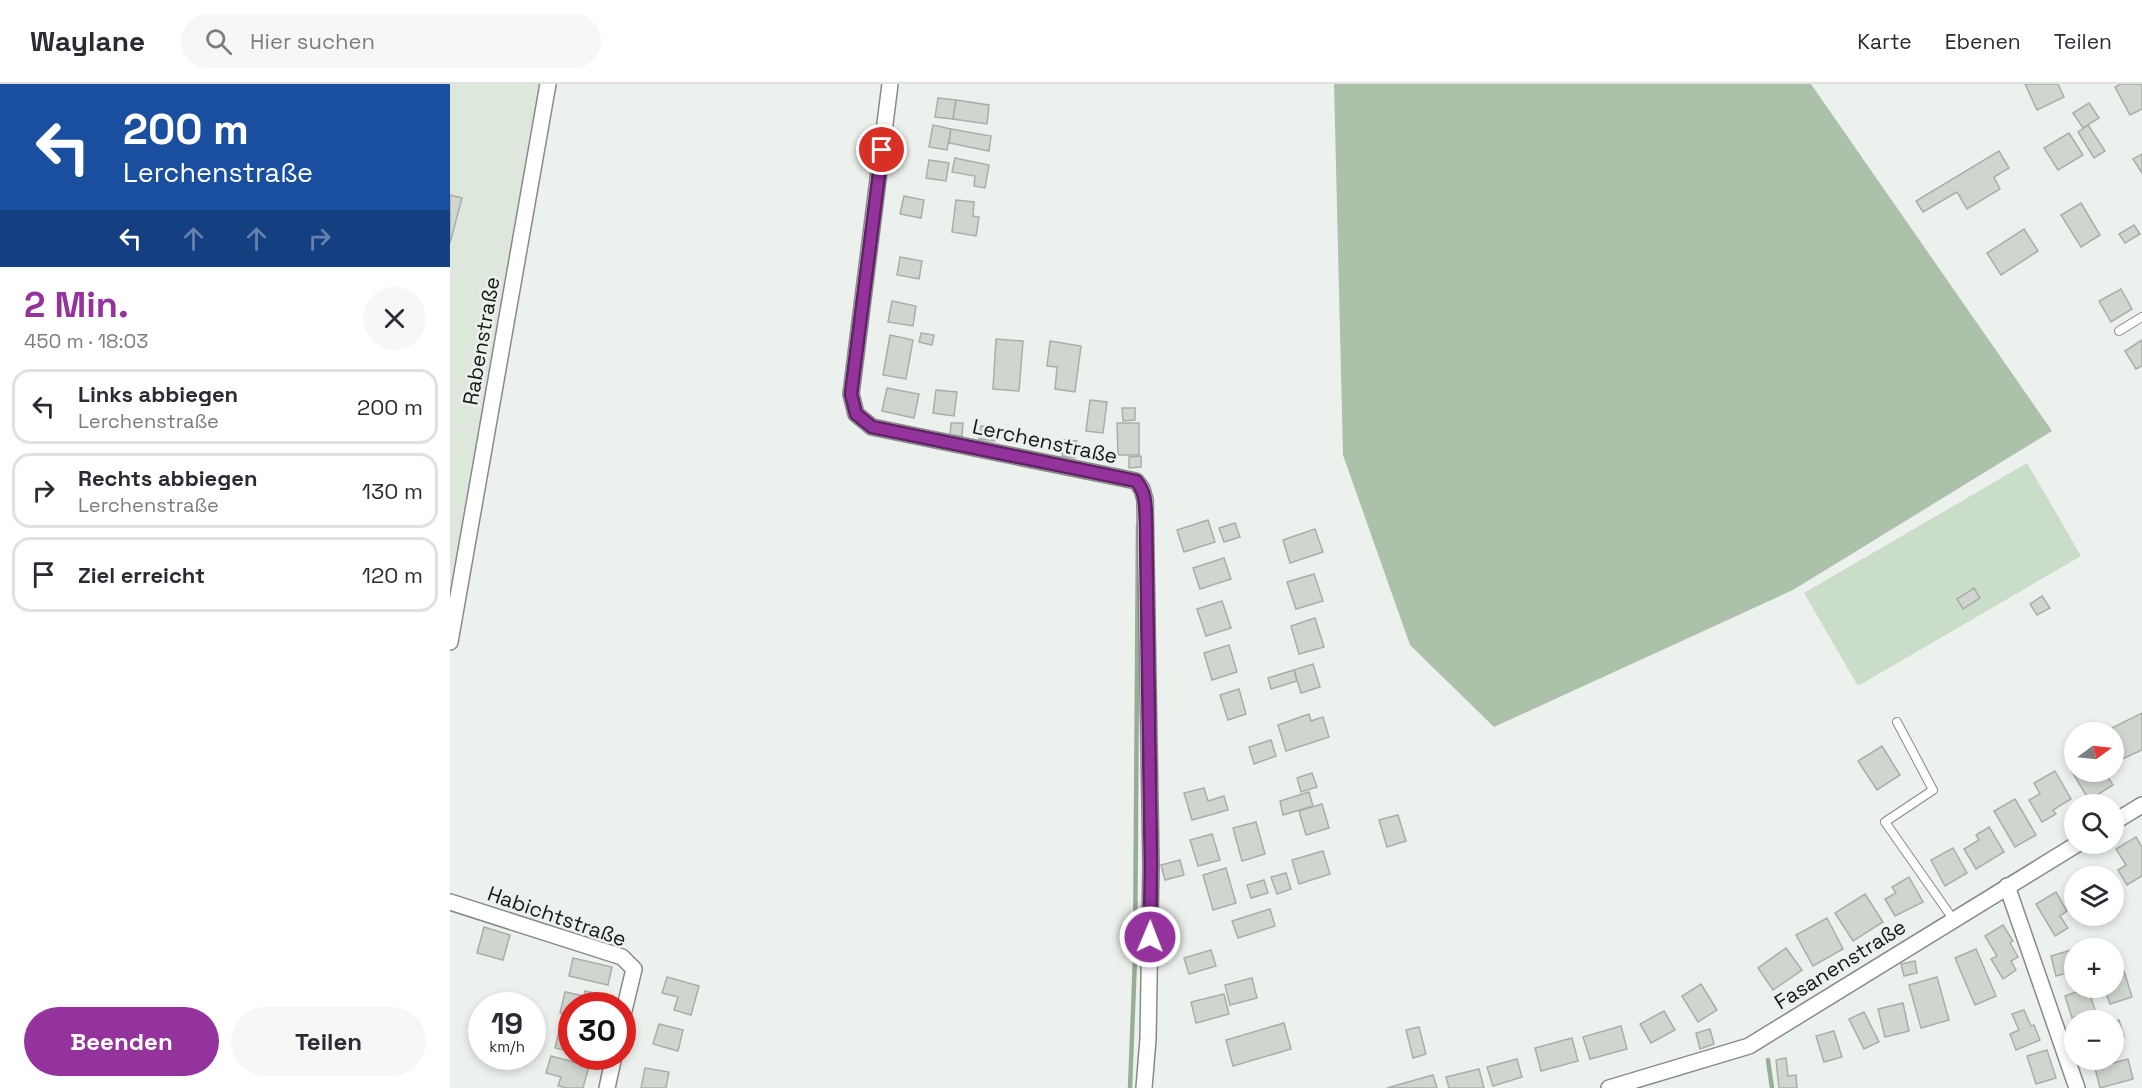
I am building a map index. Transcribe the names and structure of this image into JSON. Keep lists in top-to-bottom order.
{
  "streets": {
    "street": [
      "Rabenstraße",
      "Lerchenstraße",
      "Habichtstraße",
      "Fasanenstraße"
    ]
  },
  "north": "right",
  "page": {
    "header": "Waylane",
    "search": "Hier suchen",
    "nav": ["Karte", "Ebenen", "Teilen"],
    "turn": ["200 m", "Lerchenstraße"],
    "heading": ["2 Min.", "450 m · 18:03"],
    "list": [
      {
        "name": "Links abbiegen",
        "note": "Lerchenstraße",
        "value": "200 m"
      },
      {
        "name": "Rechts abbiegen",
        "note": "Lerchenstraße",
        "value": "130 m"
      },
      {
        "name": "Ziel erreicht",
        "value": "120 m"
      }
    ],
    "map_buttons": ["+", "−"],
    "speed": "19 km/h",
    "limit": "30",
    "buttons": ["Beenden", "Teilen"]
  }
}
